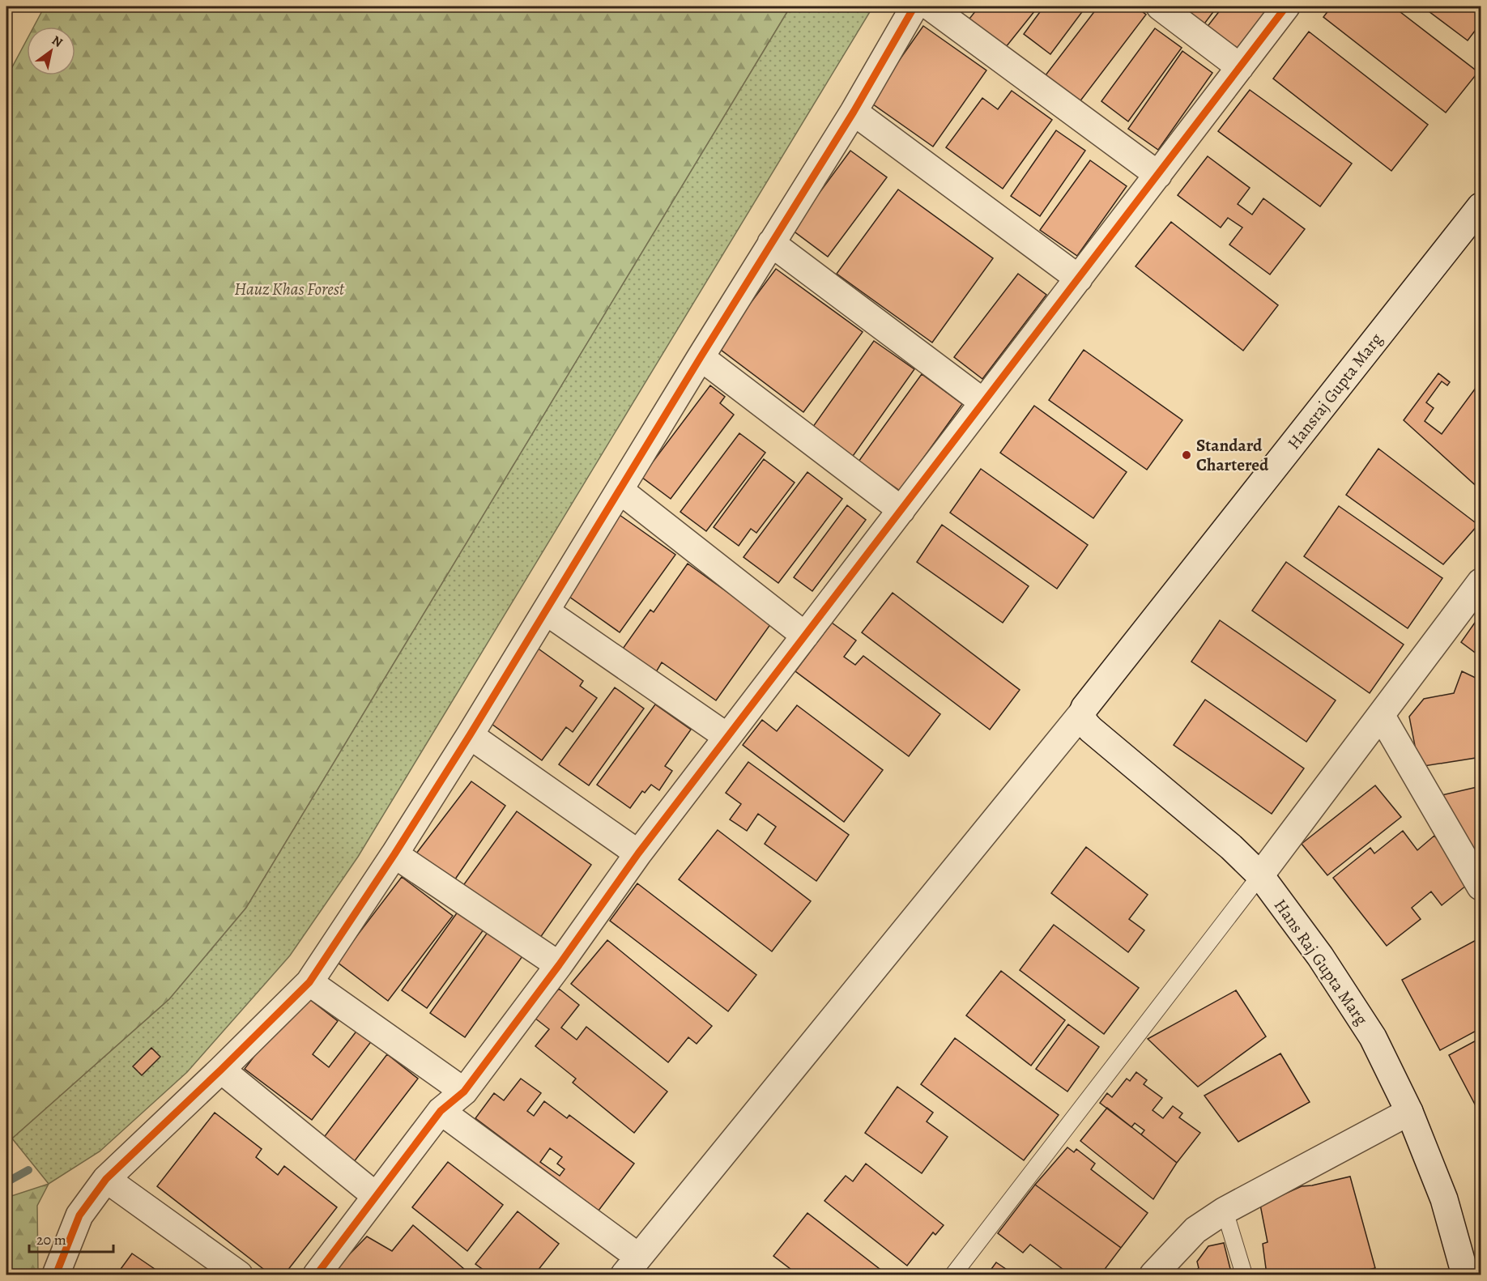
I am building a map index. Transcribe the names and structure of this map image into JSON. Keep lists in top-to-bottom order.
{
  "streets": {
    "street": ["Hansraj Gupta Marg", "Hans Raj Gupta Marg"]
  },
  "crossings": [
    ["Hansraj Gupta Marg", "Hans Raj Gupta Marg"]
  ],
  "parks": ["Hauz Khas Forest"],
  "places": ["Standard Chartered"],
  "scale_bar": "20 m",
  "north": "top right"
}
